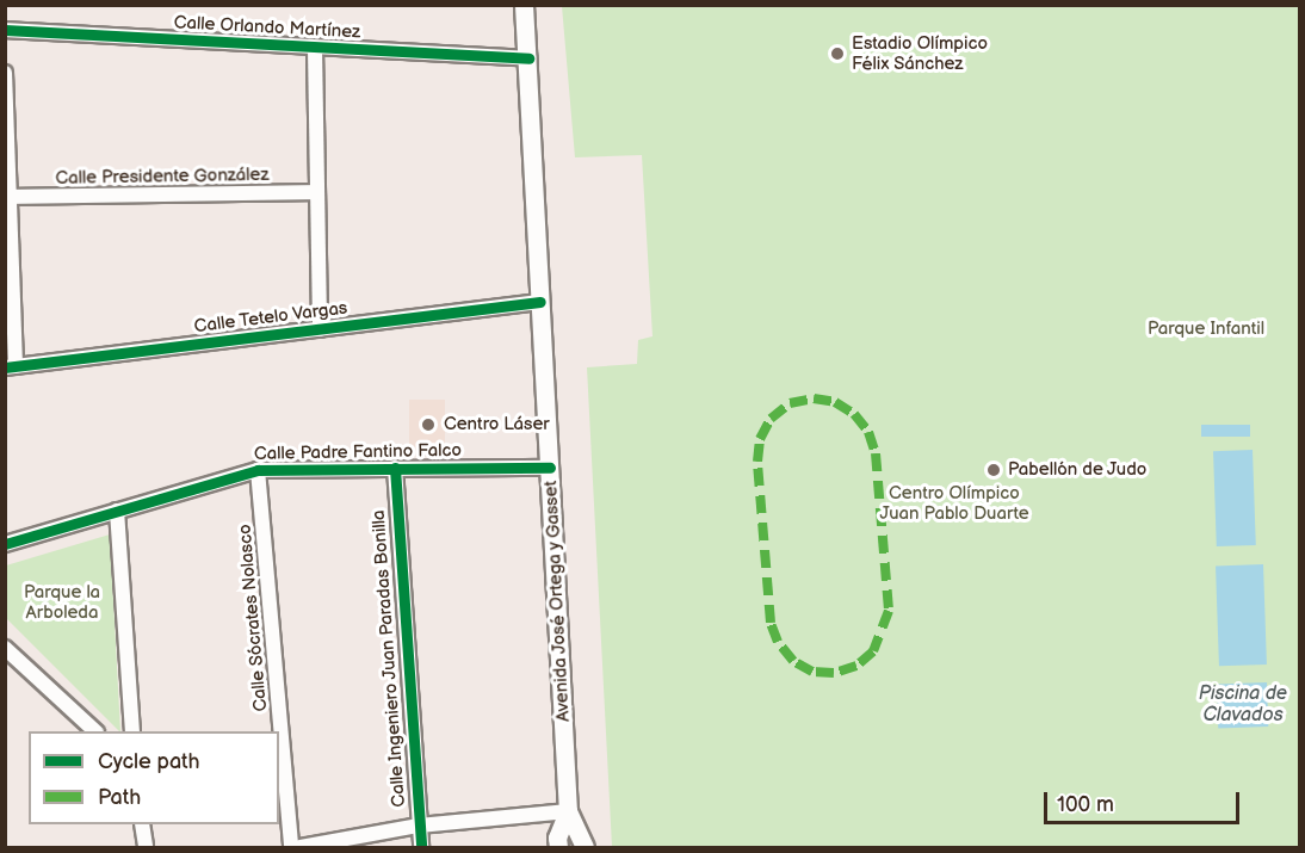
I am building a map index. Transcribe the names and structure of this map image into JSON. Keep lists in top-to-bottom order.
{
  "streets": {
    "main road": ["Avenida José Ortega y Gasset"],
    "street": [
      "Calle Orlando Martínez",
      "Calle Presidente González",
      "Calle Tetelo Vargas",
      "Calle Padre Fantino Falco",
      "Calle Sócrates Nolasco",
      "Calle Ingeniero Juan Paradas Bonilla"
    ]
  },
  "crossings": [
    ["Calle Orlando Martínez", "Avenida José Ortega y Gasset"],
    ["Calle Tetelo Vargas", "Avenida José Ortega y Gasset"],
    ["Calle Padre Fantino Falco", "Avenida José Ortega y Gasset"],
    ["Calle Padre Fantino Falco", "Calle Sócrates Nolasco"],
    ["Calle Padre Fantino Falco", "Calle Ingeniero Juan Paradas Bonilla"]
  ],
  "water": ["Piscina de Clavados"],
  "parks": ["Parque Infantil", "Centro Olímpico Juan Pablo Duarte", "Parque la Arboleda"],
  "places": ["Estadio Olímpico Félix Sánchez", "Centro Láser", "Pabellón de Judo"],
  "legend": ["Cycle path", "Path"],
  "scale_bar": "100 m"
}
